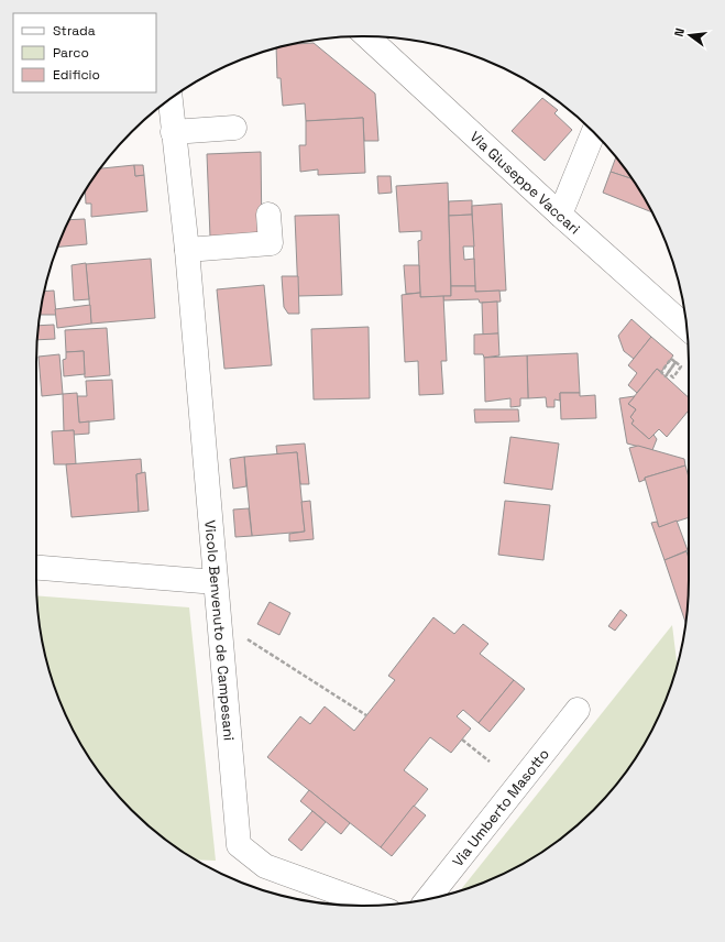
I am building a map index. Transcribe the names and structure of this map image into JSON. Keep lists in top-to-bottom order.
{
  "streets": {
    "street": ["Via Giuseppe Vaccari", "Vicolo Benvenuto de Campesani", "Via Umberto Masotto"]
  },
  "legend": ["Strada", "Parco", "Edificio"],
  "north": "left"
}
